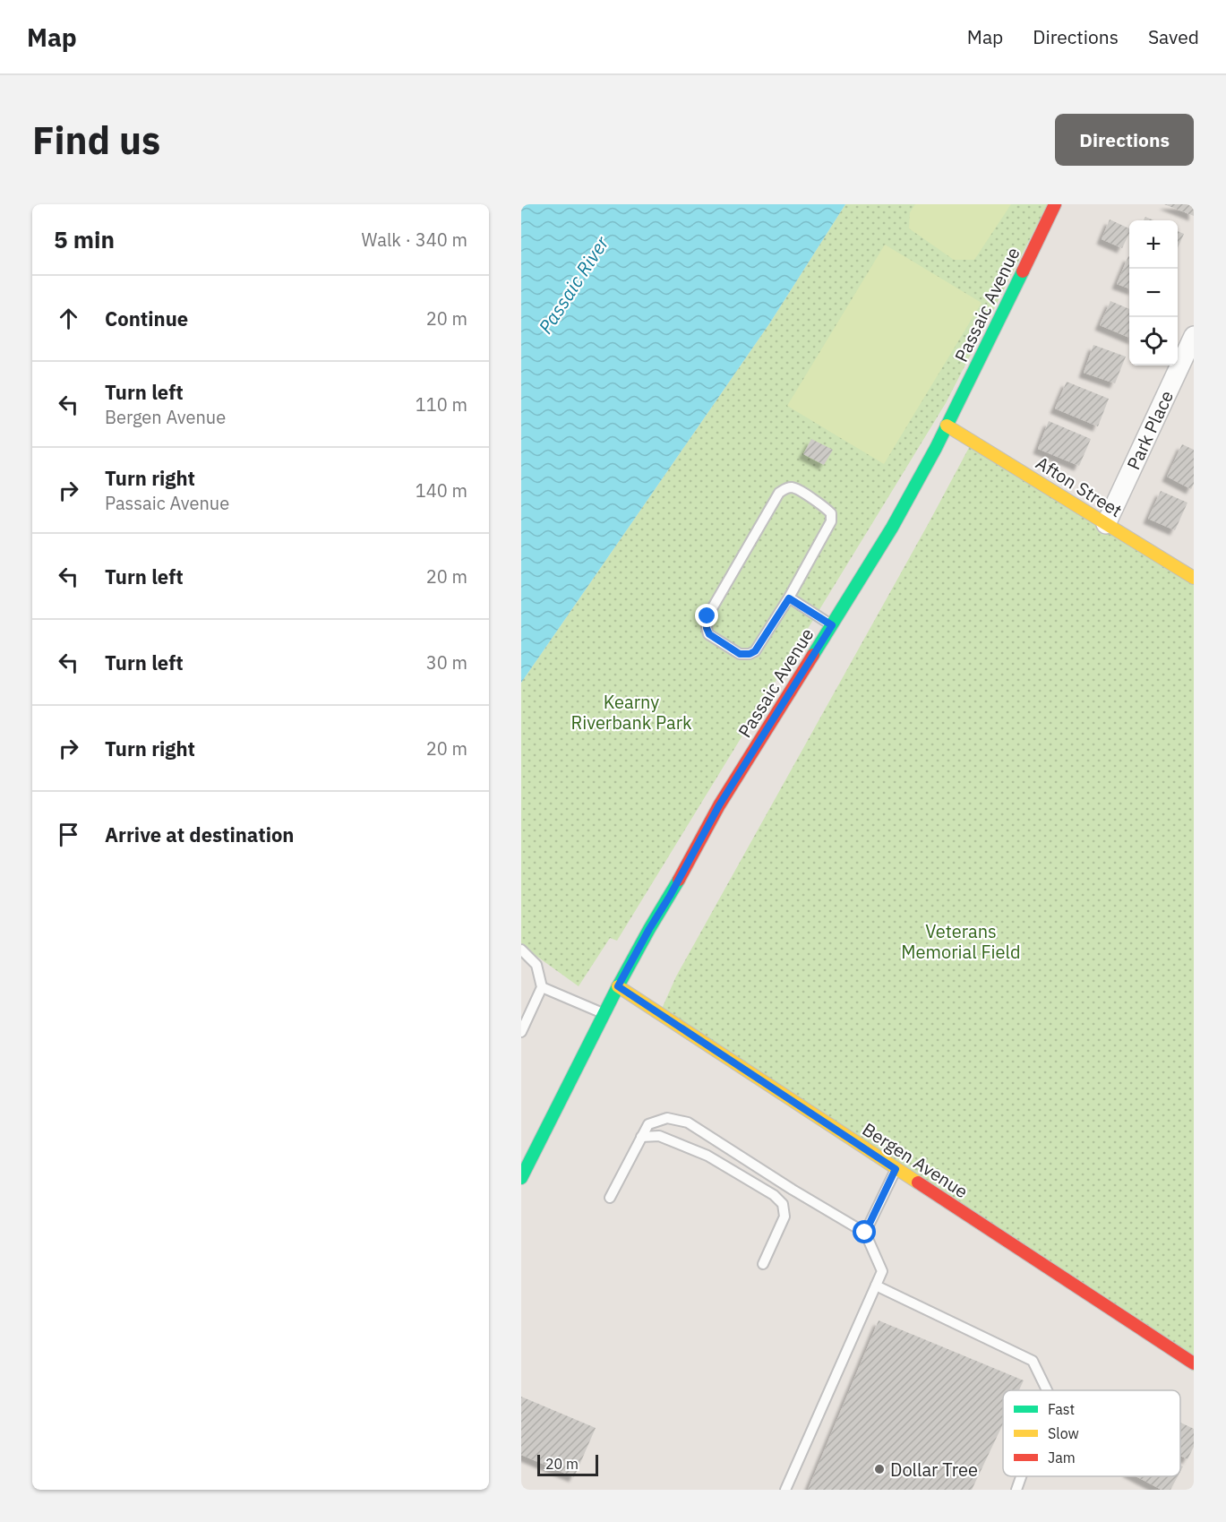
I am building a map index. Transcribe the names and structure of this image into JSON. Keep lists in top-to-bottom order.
{
  "streets": {
    "main road": ["Passaic Avenue", "Afton Street", "Bergen Avenue"],
    "street": ["Park Place"]
  },
  "crossings": [
    ["Passaic Avenue", "Afton Street"],
    ["Passaic Avenue", "Bergen Avenue"],
    ["Park Place", "Afton Street"]
  ],
  "water": ["Passaic River"],
  "parks": ["Kearny Riverbank Park", "Veterans Memorial Field"],
  "places": ["Dollar Tree"],
  "legend": ["Fast", "Slow", "Jam"],
  "scale_bar": "20 m",
  "page": {
    "header": "Map",
    "nav": ["Map", "Directions", "Saved"],
    "buttons": "Directions",
    "title": "Find us",
    "heading": ["5 min", "Walk · 340 m"],
    "map_buttons": ["+", "−"],
    "list": [
      ["Continue", "20 m"],
      ["Turn left", "Bergen Avenue", "110 m"],
      ["Turn right", "Passaic Avenue", "140 m"],
      ["Turn left", "20 m"],
      ["Turn left", "30 m"],
      ["Turn right", "20 m"],
      "Arrive at destination"
    ],
    "scale": "20 m"
  }
}
